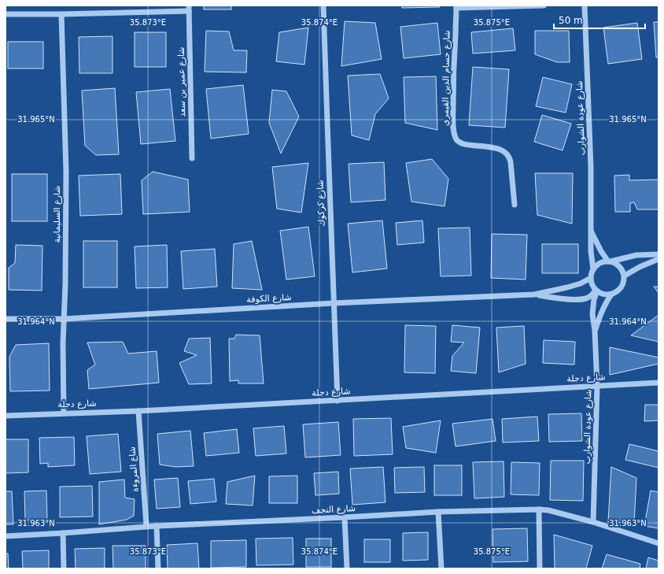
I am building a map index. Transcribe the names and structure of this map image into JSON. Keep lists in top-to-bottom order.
{
  "streets": {
    "street": [
      "شارع حسام الدين القيمري",
      "شارع عمير بن سعد",
      "شارع عودة الشوارب",
      "شارع كركوك",
      "شارع السليمانية",
      "شارع الكوفة",
      "شارع دجلة",
      "شاع المروءة",
      "شارع النجف"
    ]
  },
  "crossings": [
    ["شارع عودة الشوارب", "شارع الكوفة"],
    ["شارع عودة الشوارب", "شارع دجلة"],
    ["شارع عودة الشوارب", "شارع النجف"],
    ["شارع كركوك", "شارع الكوفة"],
    ["شارع كركوك", "شارع دجلة"],
    ["شارع السليمانية", "شارع الكوفة"],
    ["شارع السليمانية", "شارع دجلة"],
    ["شارع دجلة", "شاع المروءة"],
    ["شاع المروءة", "شارع النجف"]
  ],
  "scale_bar": "50 m",
  "coordinates": [
    "35.873°E",
    "35.874°E",
    "35.875°E",
    "31.965°N",
    "31.964°N",
    "31.963°N"
  ]
}
